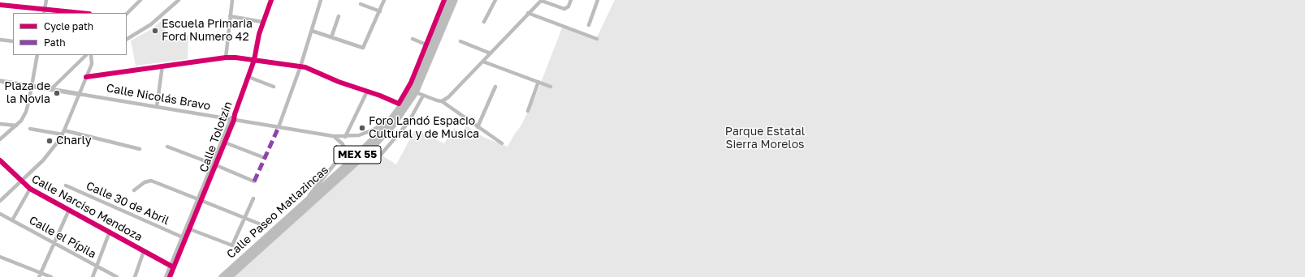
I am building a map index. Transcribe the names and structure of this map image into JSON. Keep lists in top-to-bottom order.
{
  "streets": {
    "highway": ["MEX 55", "Calle Paseo Matlazincas"],
    "street": [
      "Calle Nicolás Bravo",
      "Calle Tolotzin",
      "Calle 30 de Abril",
      "Calle Narciso Mendoza",
      "Calle el Pípila"
    ]
  },
  "crossings": [
    ["Calle Nicolás Bravo", "Calle Tolotzin"],
    ["Calle Nicolás Bravo", "Calle Paseo Matlazincas"],
    ["Calle Tolotzin", "Calle 30 de Abril"],
    ["Calle Tolotzin", "Calle Narciso Mendoza"]
  ],
  "parks": ["Parque Estatal Sierra Morelos"],
  "places": [
    "Escuela Primaria Ford Numero 42",
    "Plaza de la Novia",
    "Foro Landó Espacio Cultural y de Musica",
    "Charly"
  ],
  "legend": ["Cycle path", "Path"]
}
